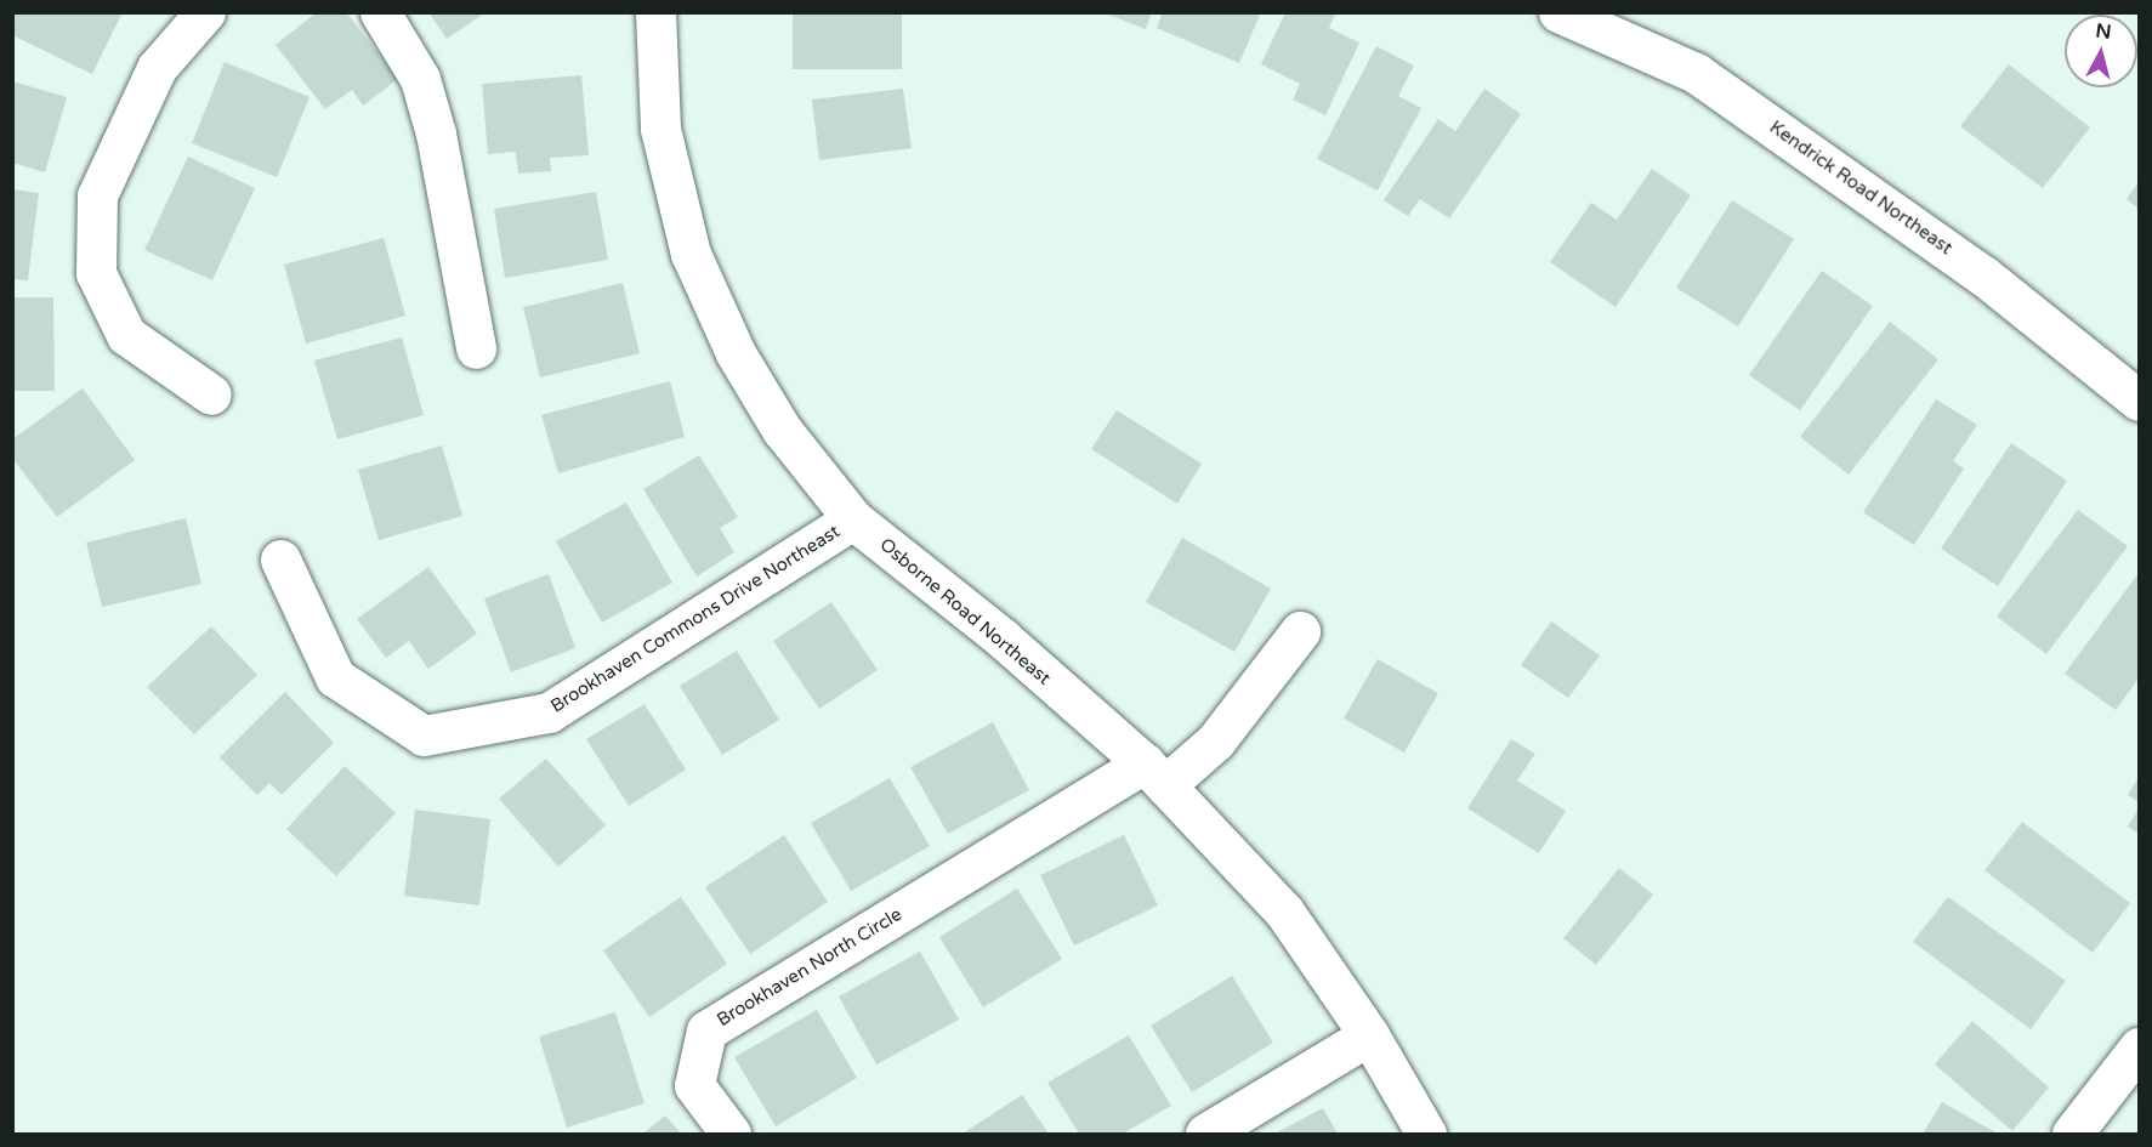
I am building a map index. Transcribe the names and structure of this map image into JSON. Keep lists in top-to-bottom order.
{
  "streets": {
    "street": [
      "Kendrick Road Northeast",
      "Osborne Road Northeast",
      "Brookhaven Commons Drive Northeast",
      "Brookhaven North Circle"
    ]
  },
  "crossings": [
    ["Osborne Road Northeast", "Brookhaven Commons Drive Northeast"],
    ["Osborne Road Northeast", "Brookhaven North Circle"]
  ],
  "north": "top"
}
